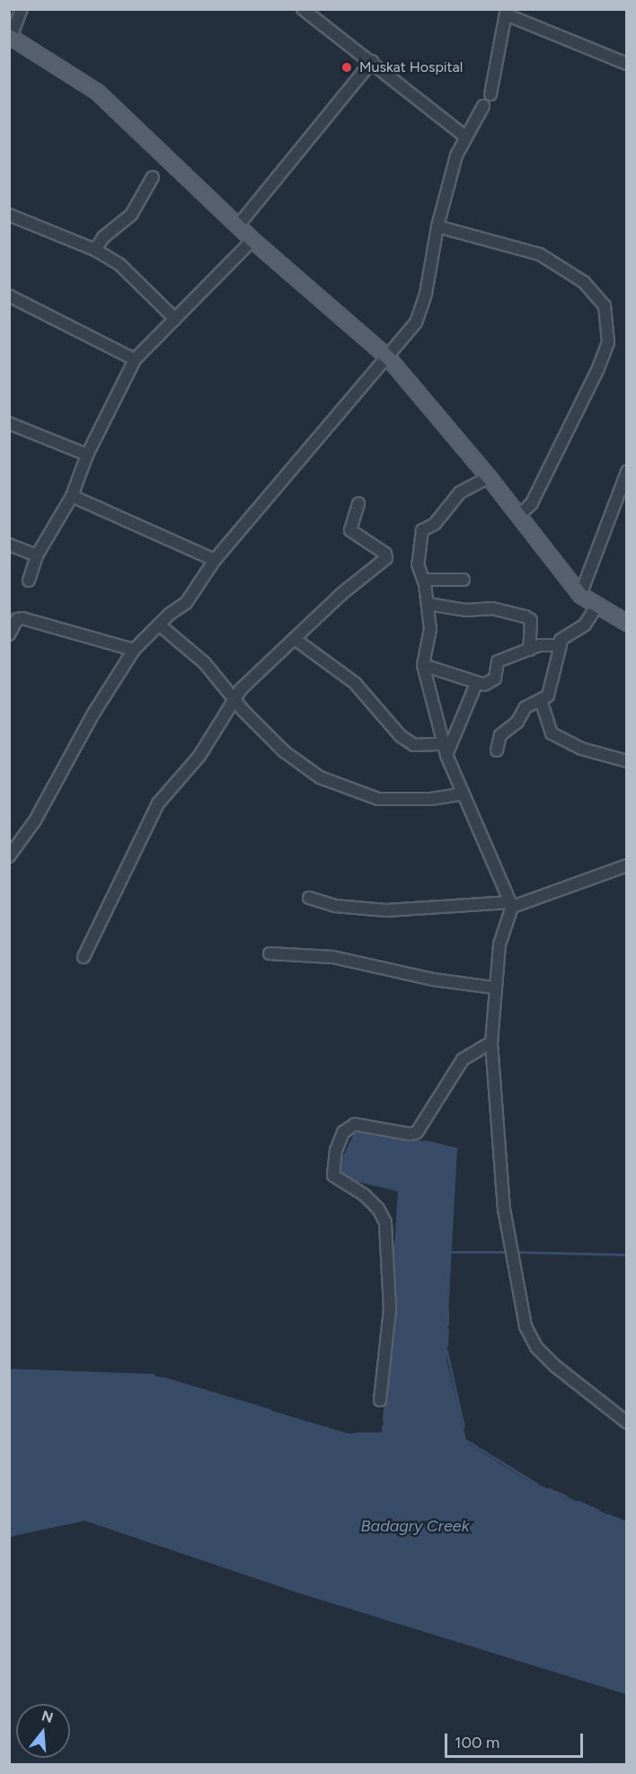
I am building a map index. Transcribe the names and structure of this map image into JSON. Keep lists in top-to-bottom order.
{
  "water": ["Badagry Creek"],
  "places": ["Muskat Hospital"],
  "scale_bar": "100 m",
  "north": "top"
}
